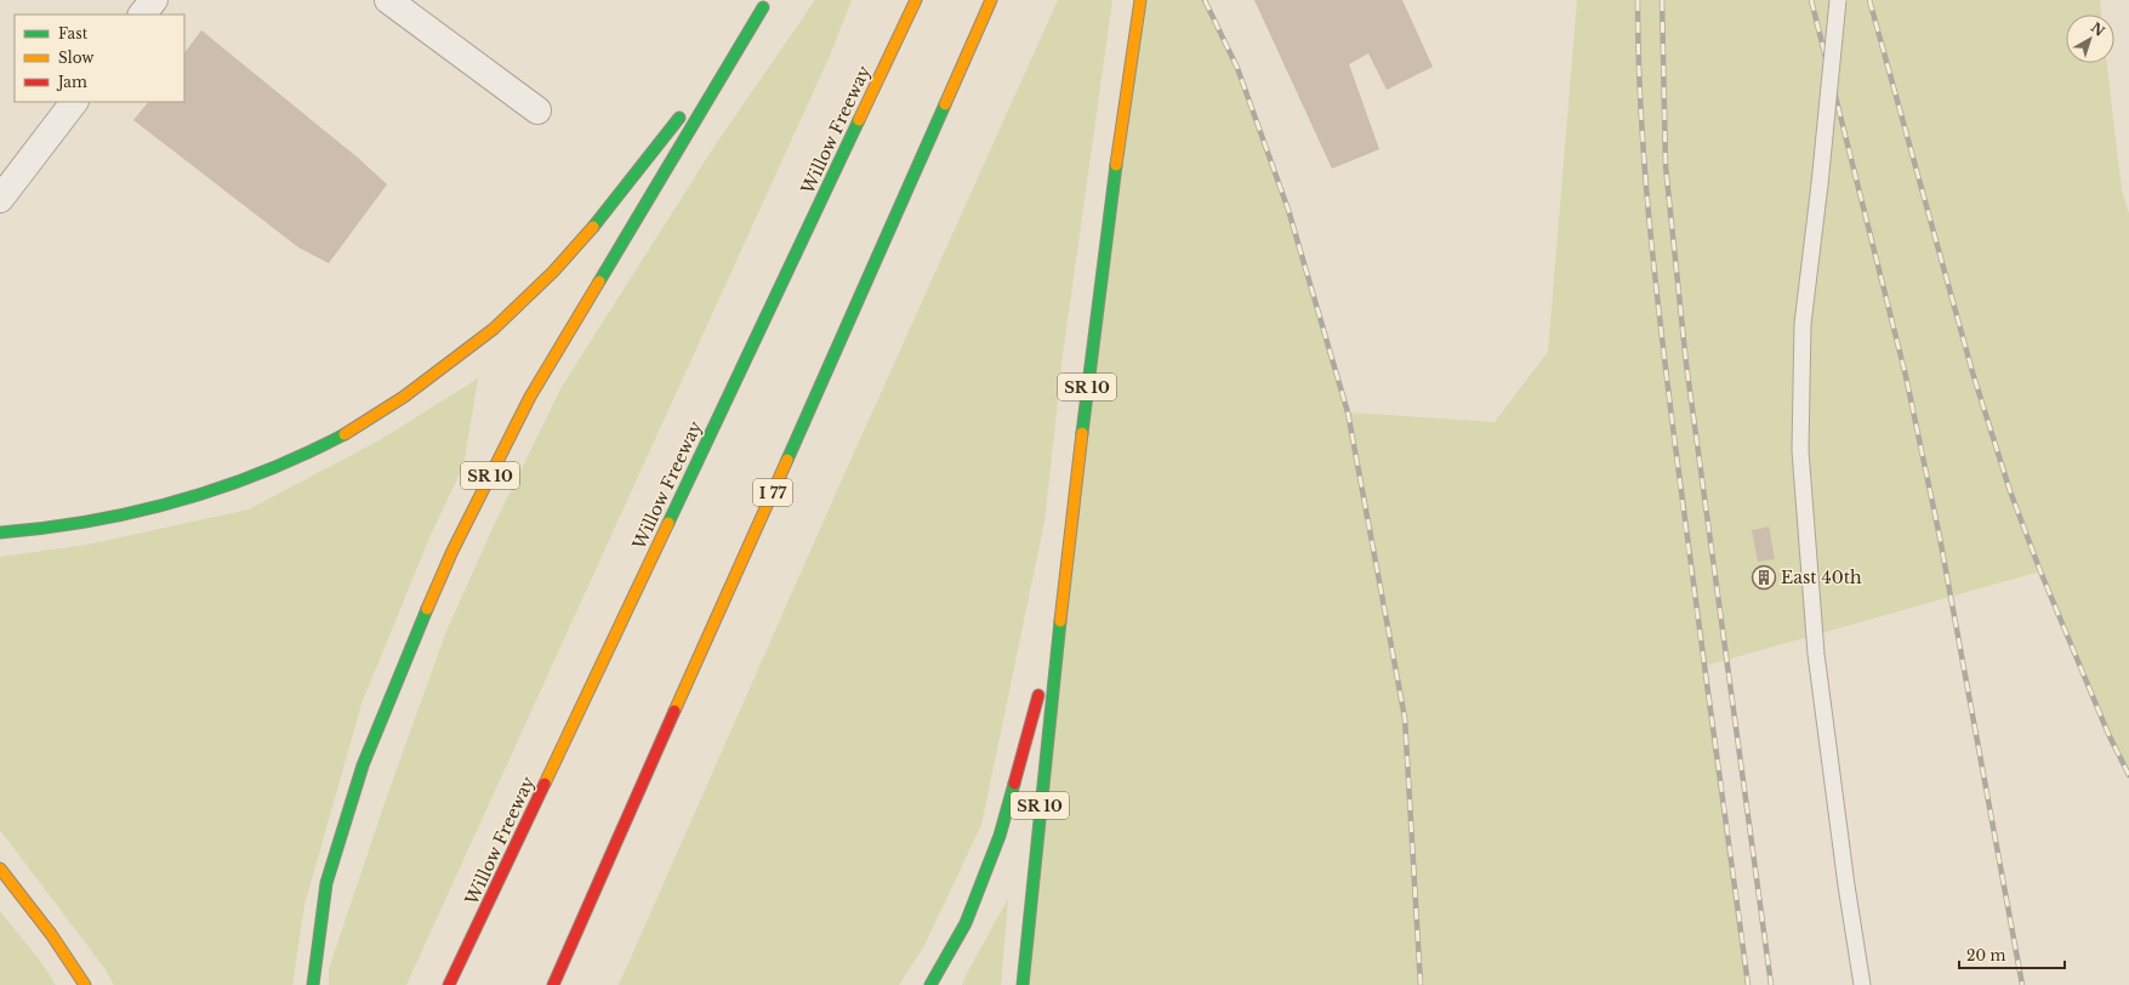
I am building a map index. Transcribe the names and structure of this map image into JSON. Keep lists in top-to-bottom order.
{
  "streets": {
    "highway": ["Willow Freeway", "SR 10", "I 77"]
  },
  "places": {
    "building": ["East 40th"]
  },
  "legend": ["Fast", "Slow", "Jam"],
  "scale_bar": "20 m",
  "north": "top right"
}
